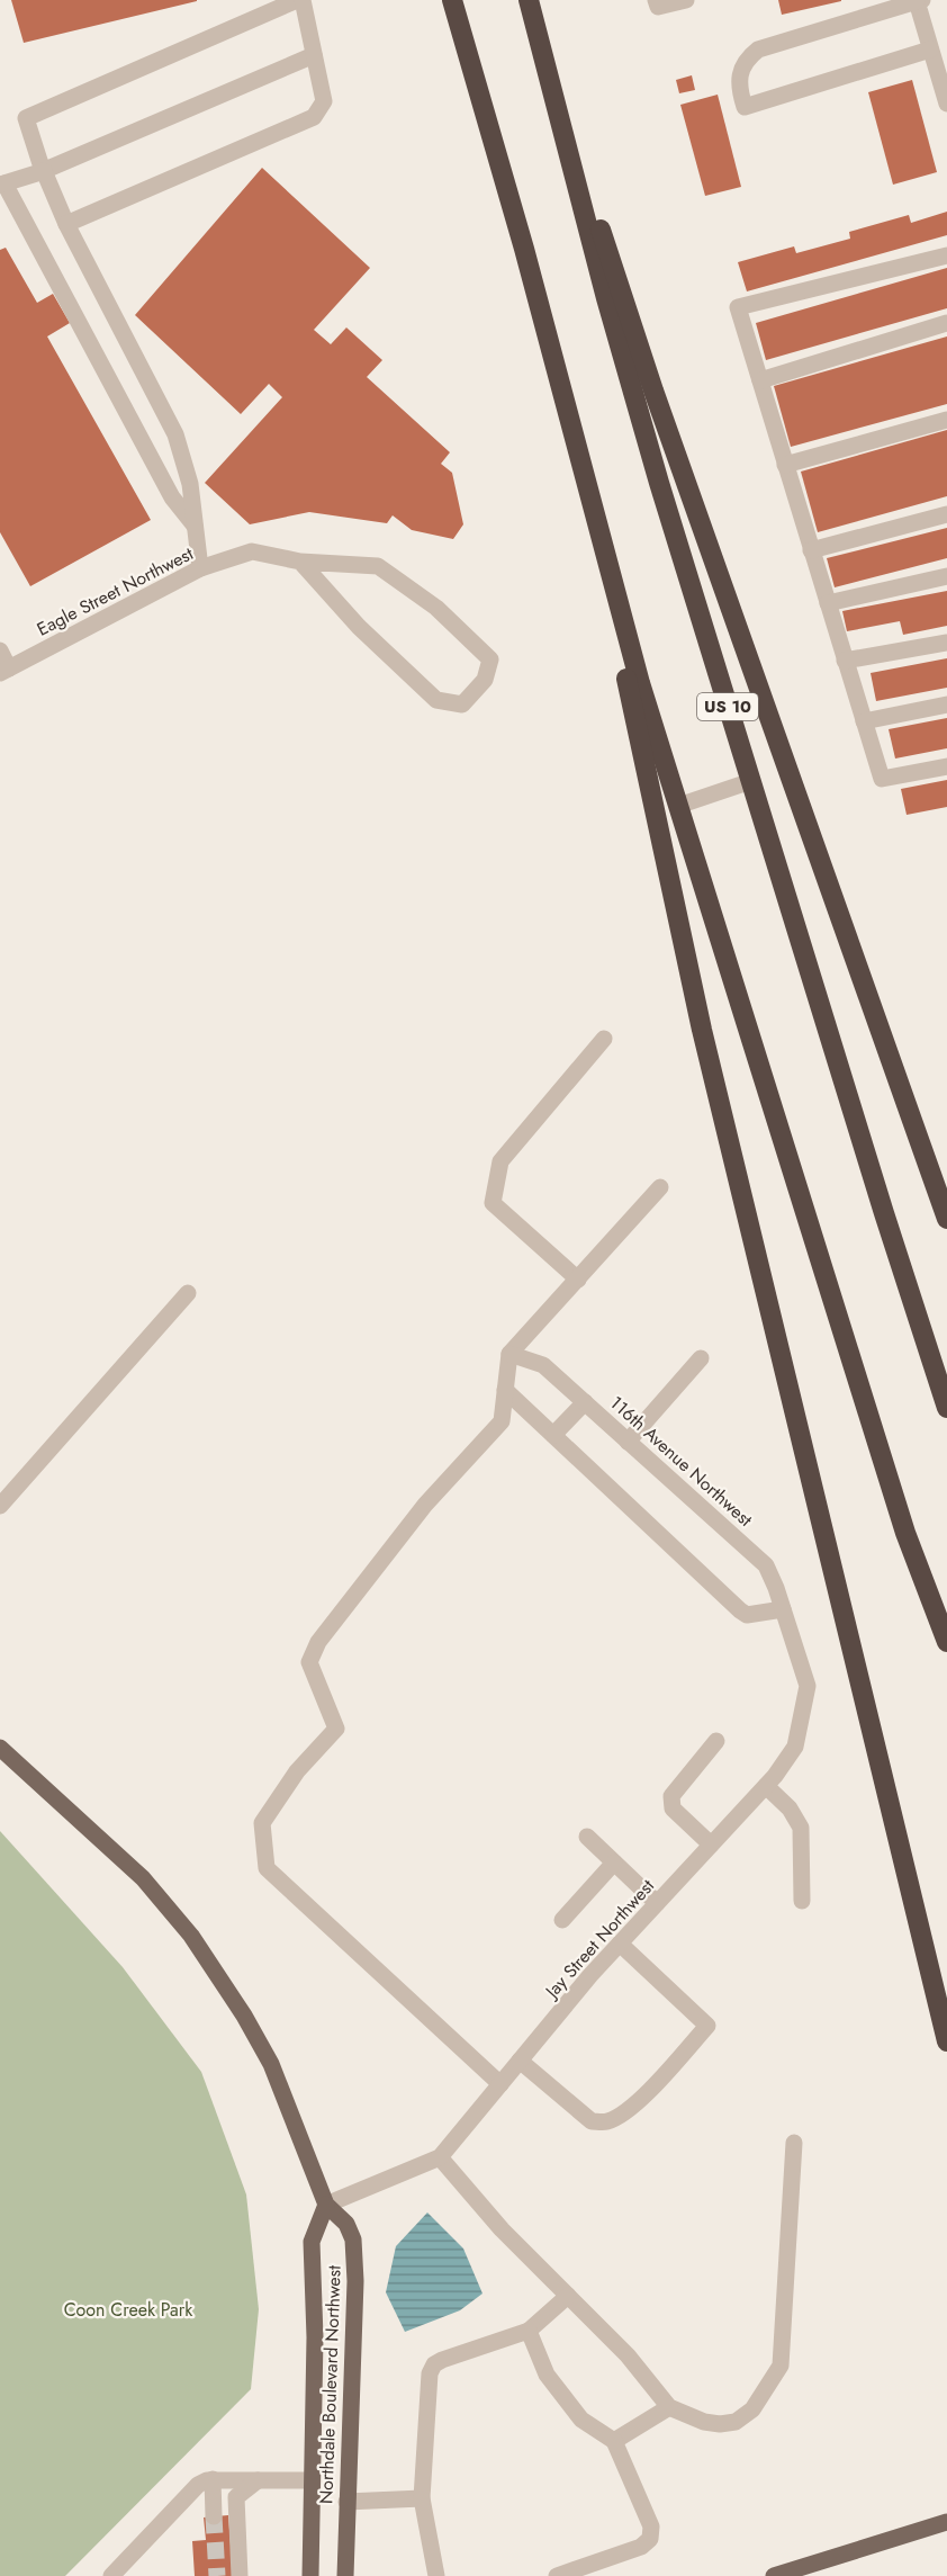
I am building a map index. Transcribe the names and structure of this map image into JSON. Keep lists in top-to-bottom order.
{
  "streets": {
    "highway": ["US 10"],
    "main road": ["Northdale Boulevard Northwest"],
    "street": ["Eagle Street Northwest", "116th Avenue Northwest", "Jay Street Northwest"]
  },
  "crossings": [
    ["116th Avenue Northwest", "Jay Street Northwest"],
    ["Jay Street Northwest", "Northdale Boulevard Northwest"]
  ],
  "parks": ["Coon Creek Park"]
}
